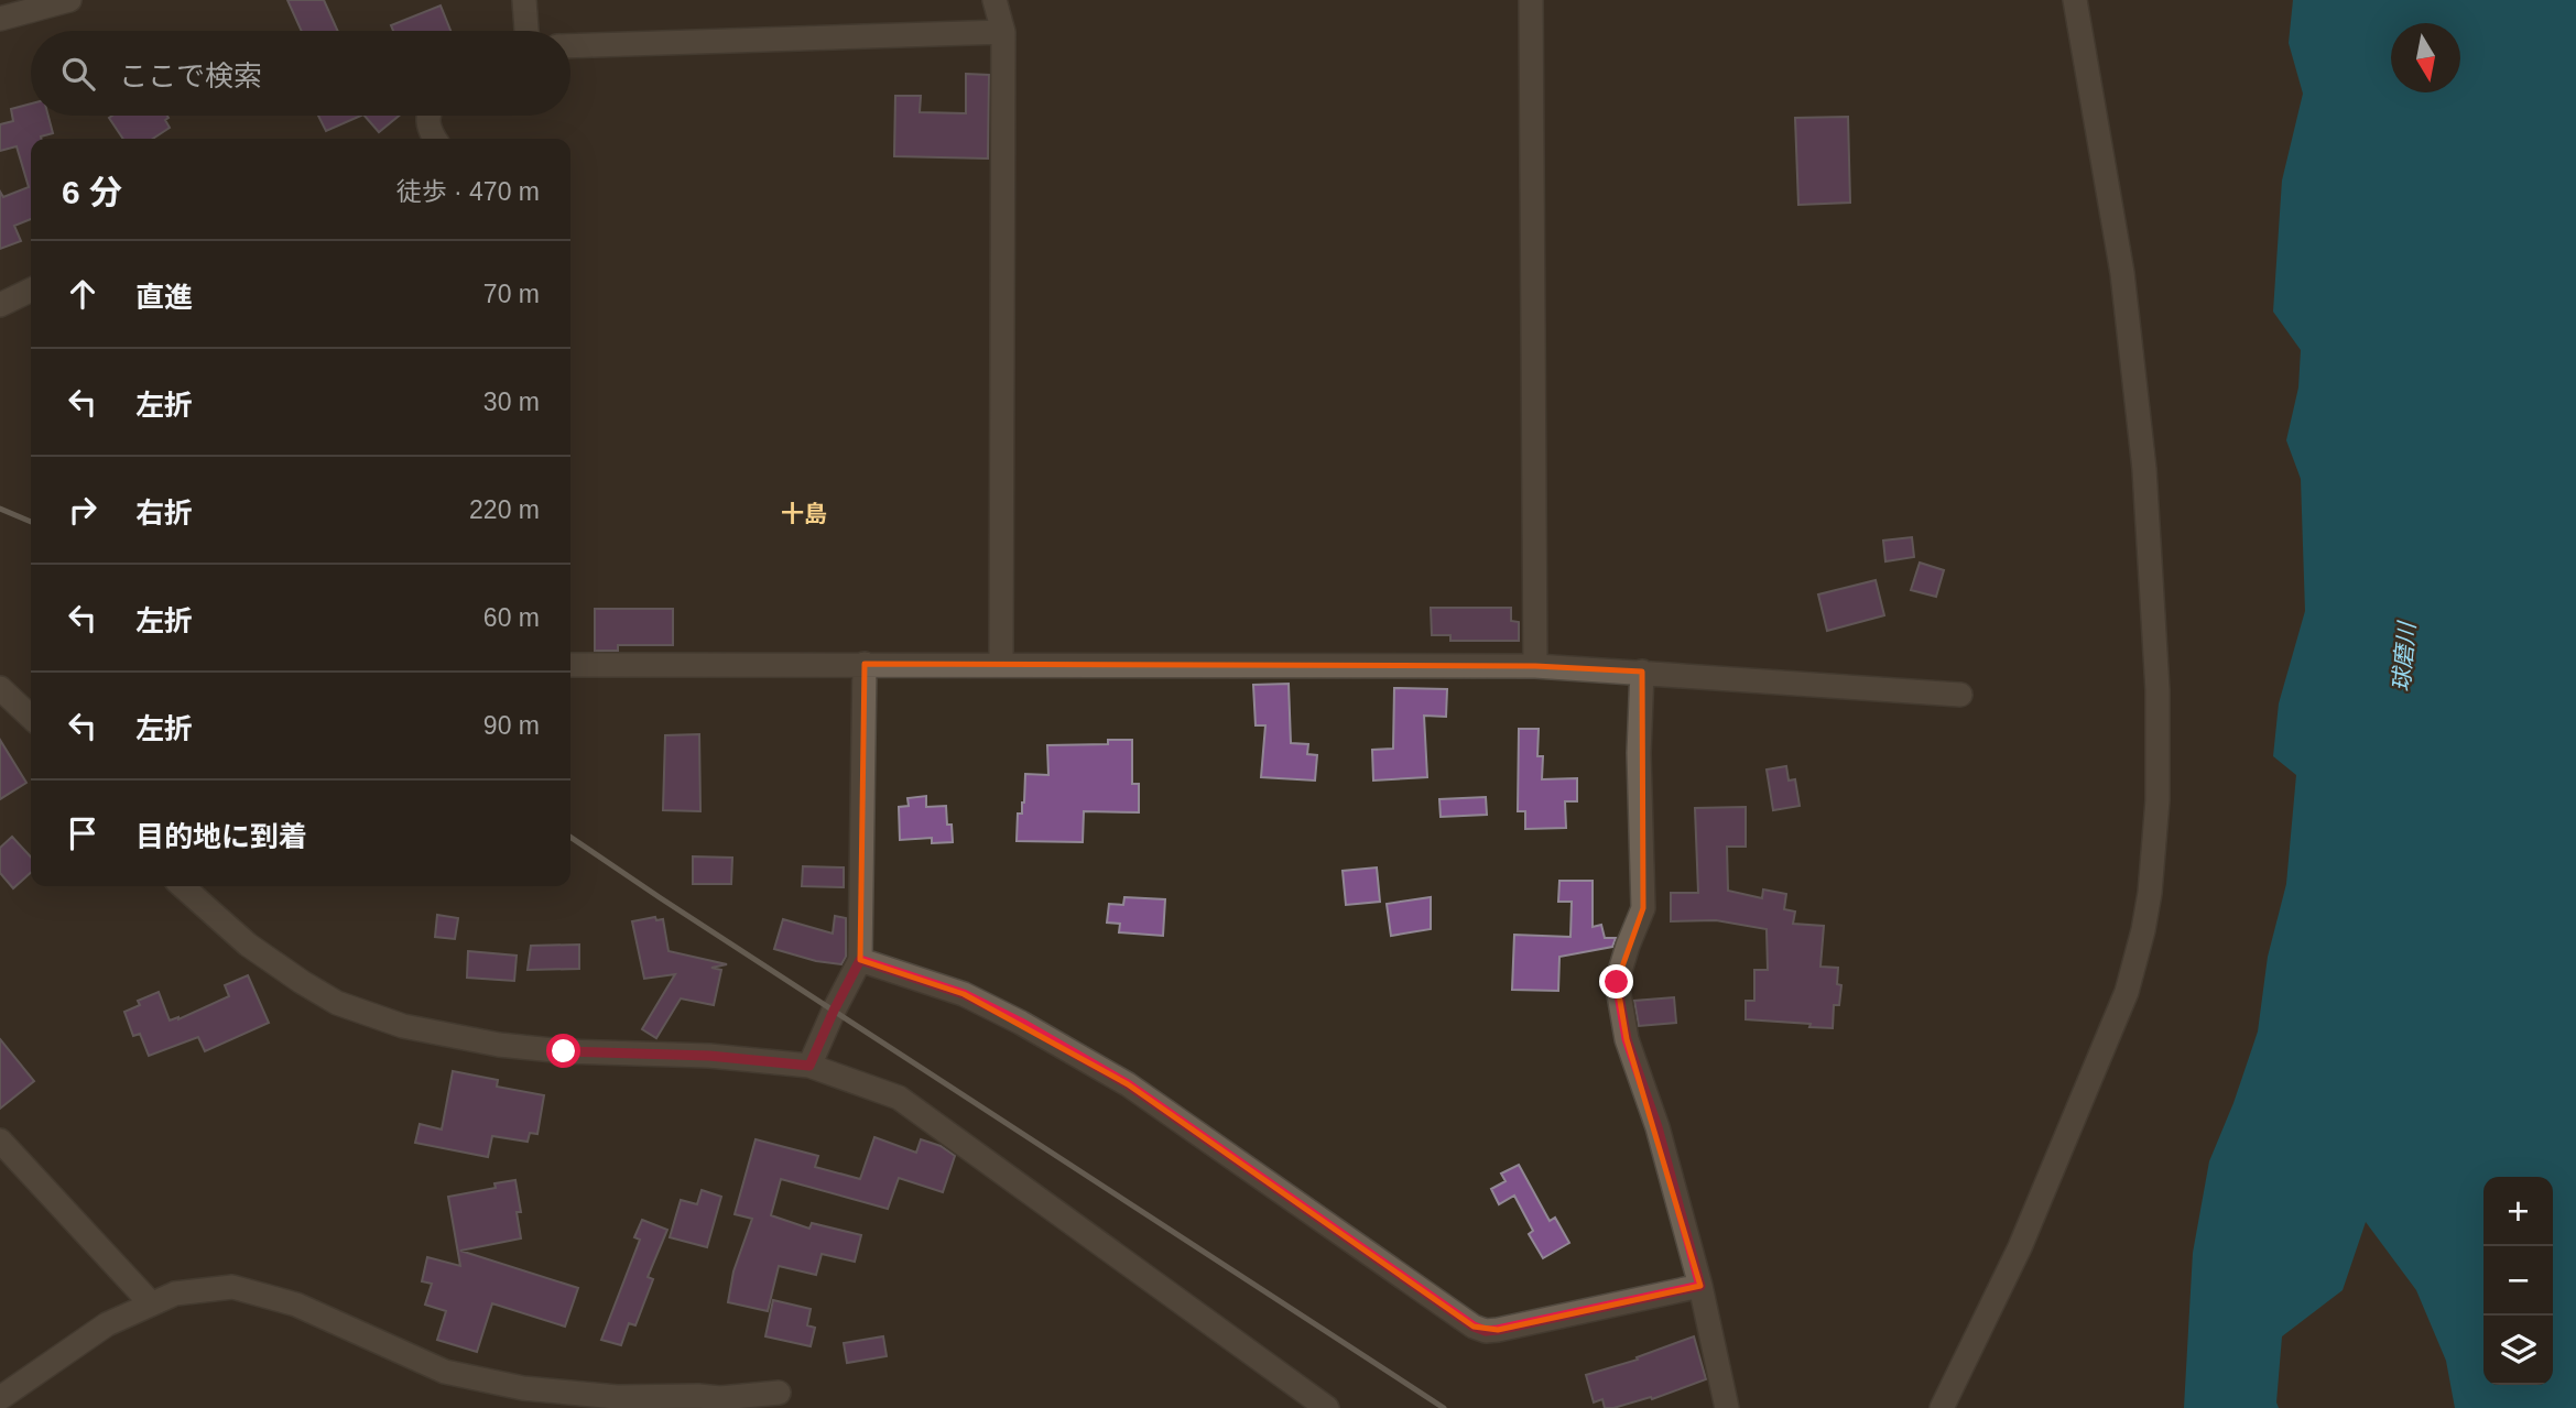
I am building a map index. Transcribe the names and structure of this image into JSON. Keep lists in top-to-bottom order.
{
  "districts": ["十島"],
  "water": ["球磨川"],
  "north": "bottom",
  "page": {
    "search": "ここで検索",
    "heading": ["6 分", "徒歩 · 470 m"],
    "list": [
      ["直進", "70 m"],
      ["左折", "30 m"],
      ["右折", "220 m"],
      ["左折", "60 m"],
      ["左折", "90 m"],
      "目的地に到着"
    ],
    "map_buttons": ["+", "−"]
  }
}
